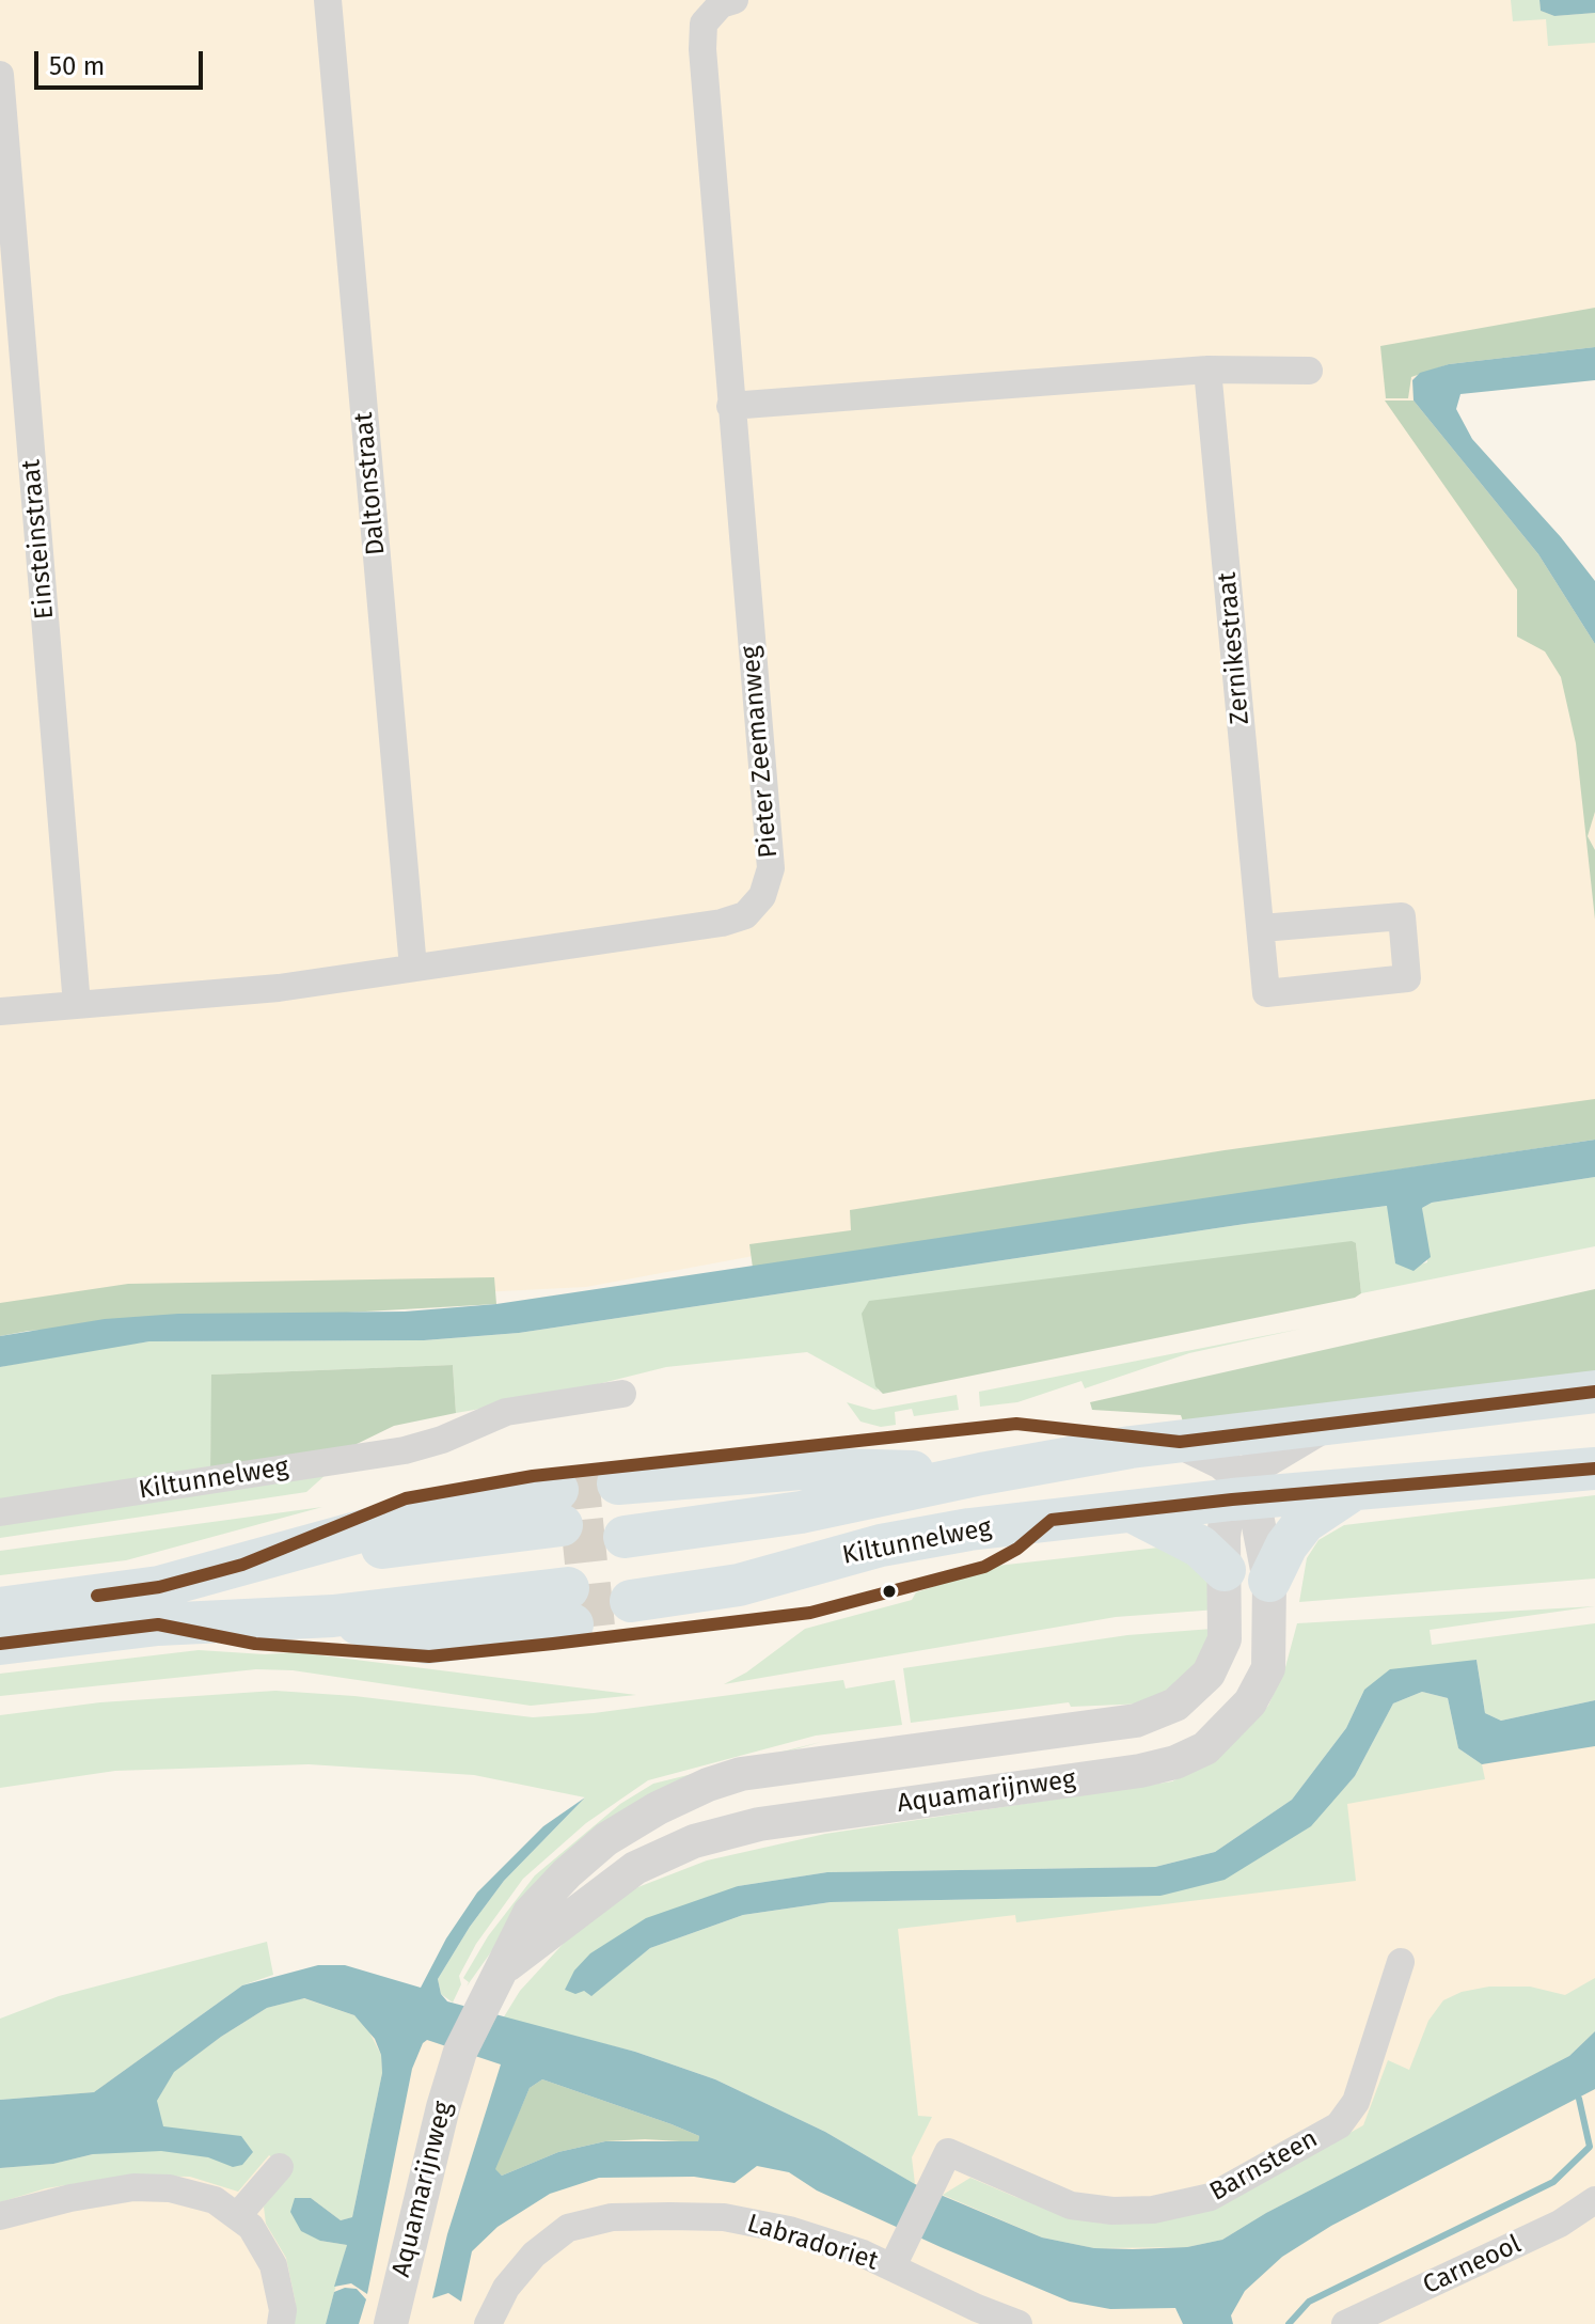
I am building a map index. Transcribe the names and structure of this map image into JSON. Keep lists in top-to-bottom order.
{
  "streets": {
    "main road": ["Kiltunnelweg"],
    "street": [
      "Daltonstraat",
      "Einsteinstraat",
      "Zernikestraat",
      "Pieter Zeemanweg",
      "Aquamarijnweg",
      "Barnsteen",
      "Labradoriet",
      "Carneool"
    ]
  },
  "crossings": [
    ["Daltonstraat", "Pieter Zeemanweg"],
    ["Einsteinstraat", "Pieter Zeemanweg"],
    ["Kiltunnelweg", "Aquamarijnweg"],
    ["Barnsteen", "Labradoriet"]
  ],
  "scale_bar": "50 m"
}
